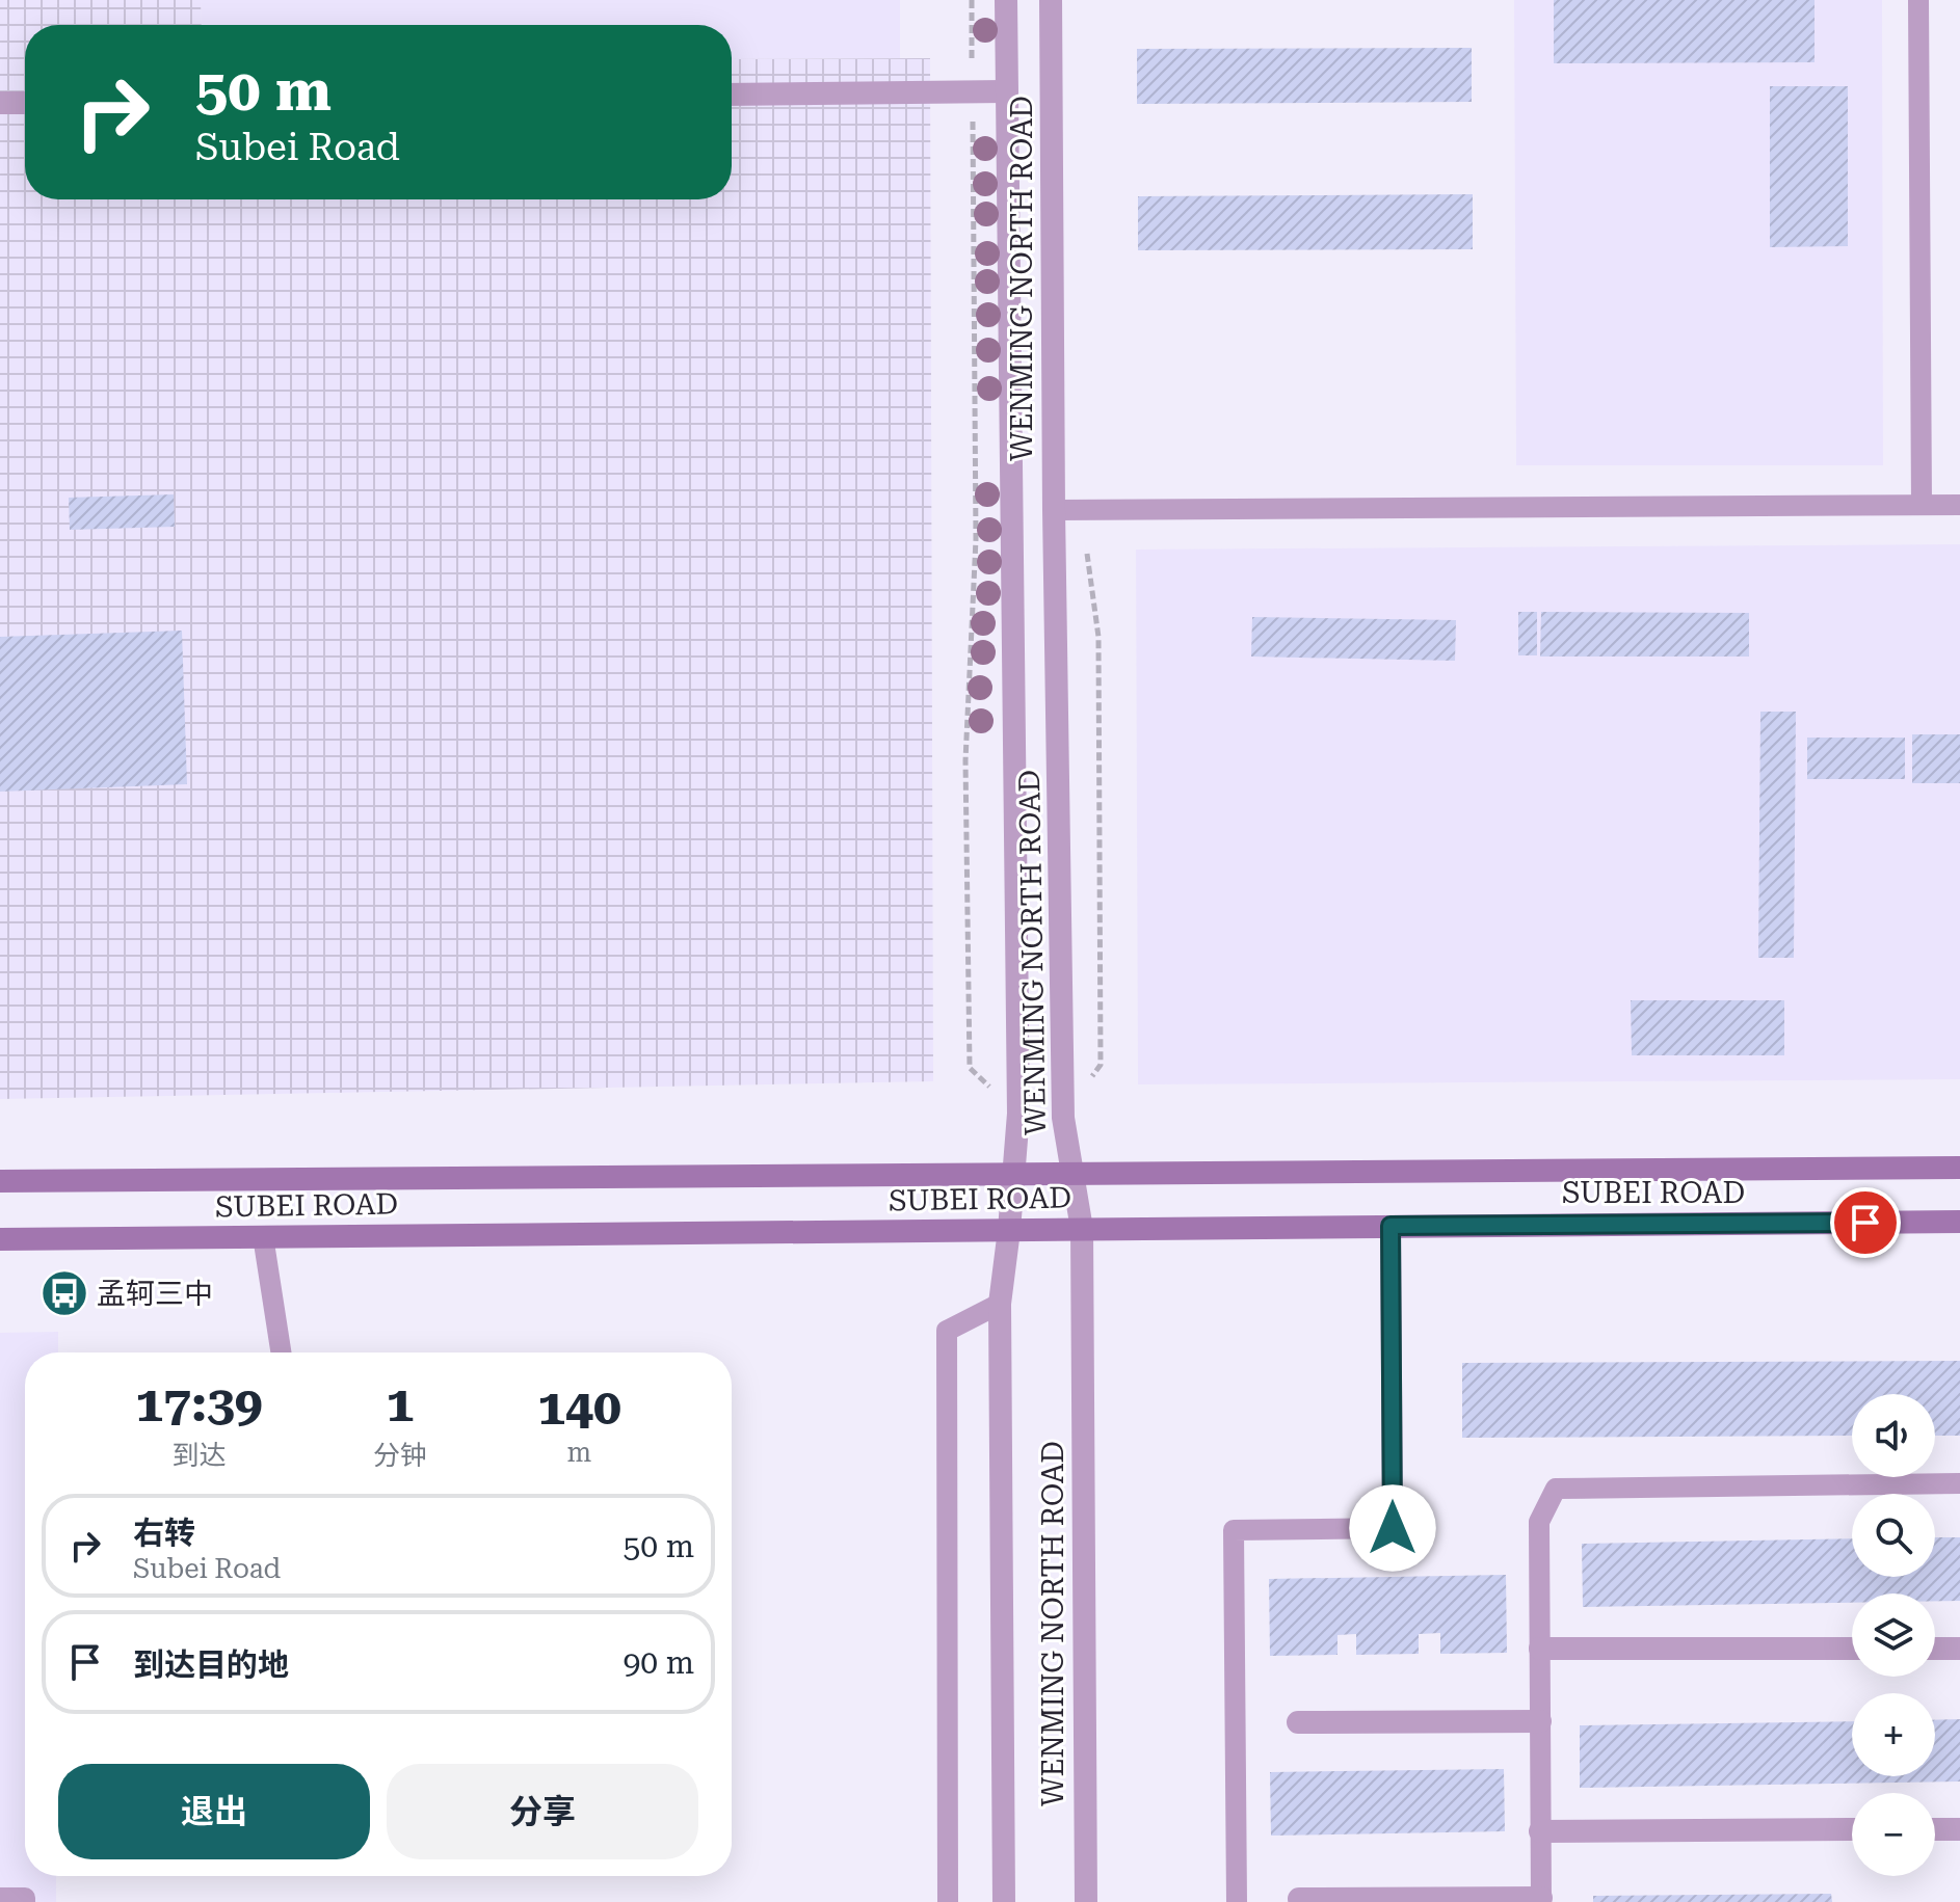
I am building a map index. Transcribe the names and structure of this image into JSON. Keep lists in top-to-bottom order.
{
  "streets": {
    "main road": ["SUBEI ROAD"],
    "street": ["WENMING NORTH ROAD"]
  },
  "crossings": [
    ["WENMING NORTH ROAD", "SUBEI ROAD"]
  ],
  "places": {
    "bus stop": ["孟轲三中"]
  },
  "page": {
    "turn": ["50 m", "Subei Road"],
    "eta": [
      "17:39",
      "到达",
      "1",
      "分钟",
      "140",
      "m"
    ],
    "map_buttons": ["+", "−"],
    "list": [
      {
        "name": "右转",
        "note": "Subei Road",
        "value": "50 m"
      },
      {
        "name": "到达目的地",
        "value": "90 m"
      }
    ],
    "buttons": ["退出", "分享"]
  }
}
